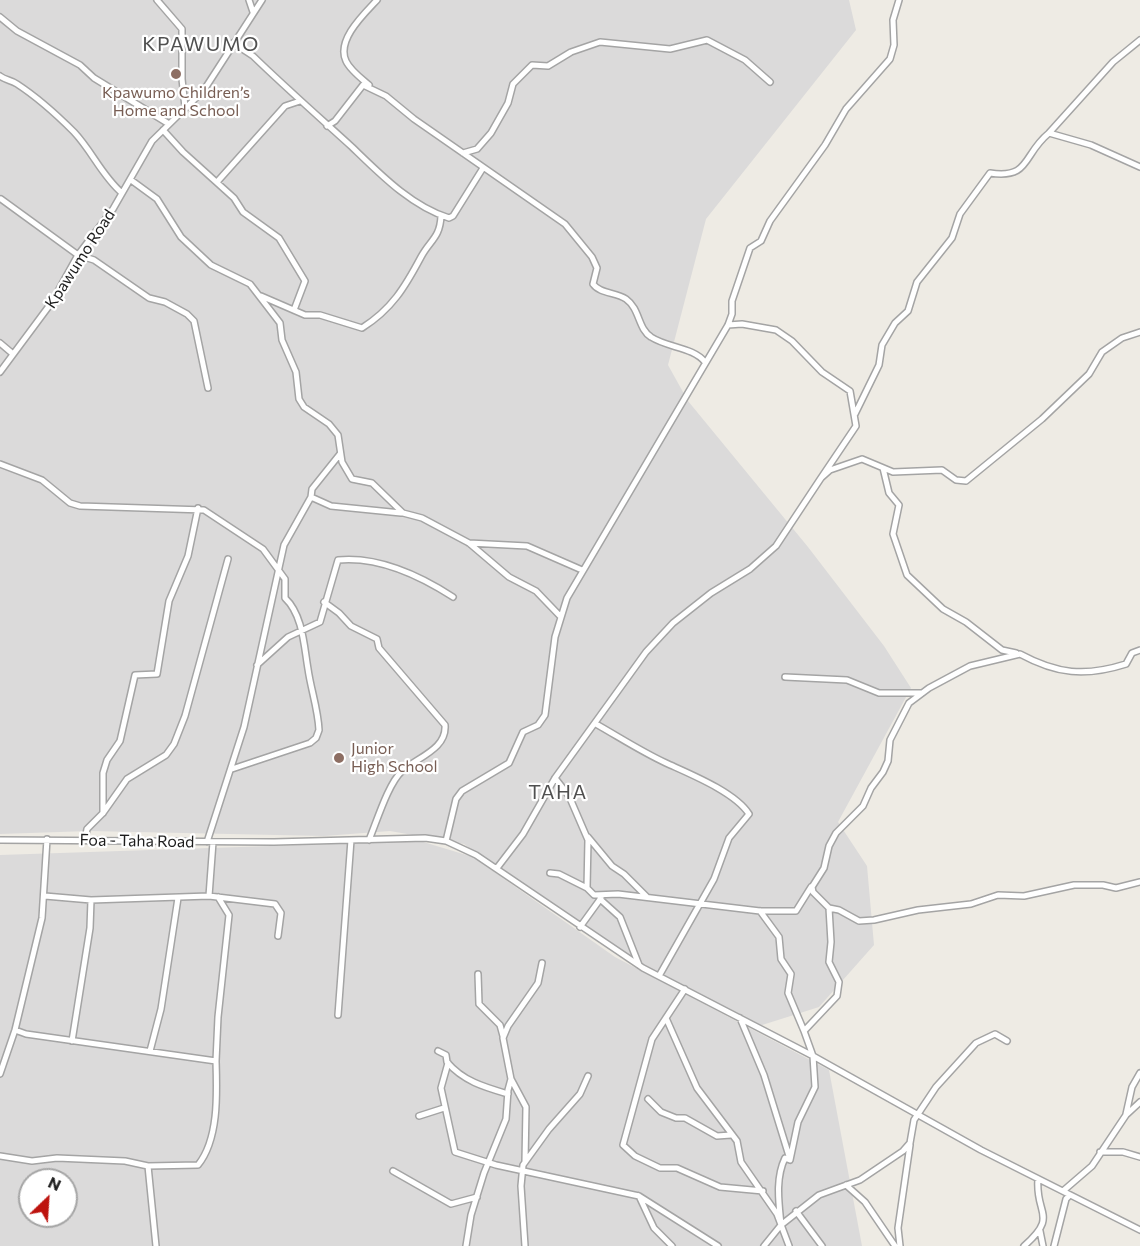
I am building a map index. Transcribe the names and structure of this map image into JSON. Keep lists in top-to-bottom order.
{
  "streets": {
    "street": ["Kpawumo Road", "Foa - Taha Road"]
  },
  "districts": ["KPAWUMO", "TAHA"],
  "places": ["Kpawumo Children’s Home and School", "Junior High School"],
  "north": "top right"
}
